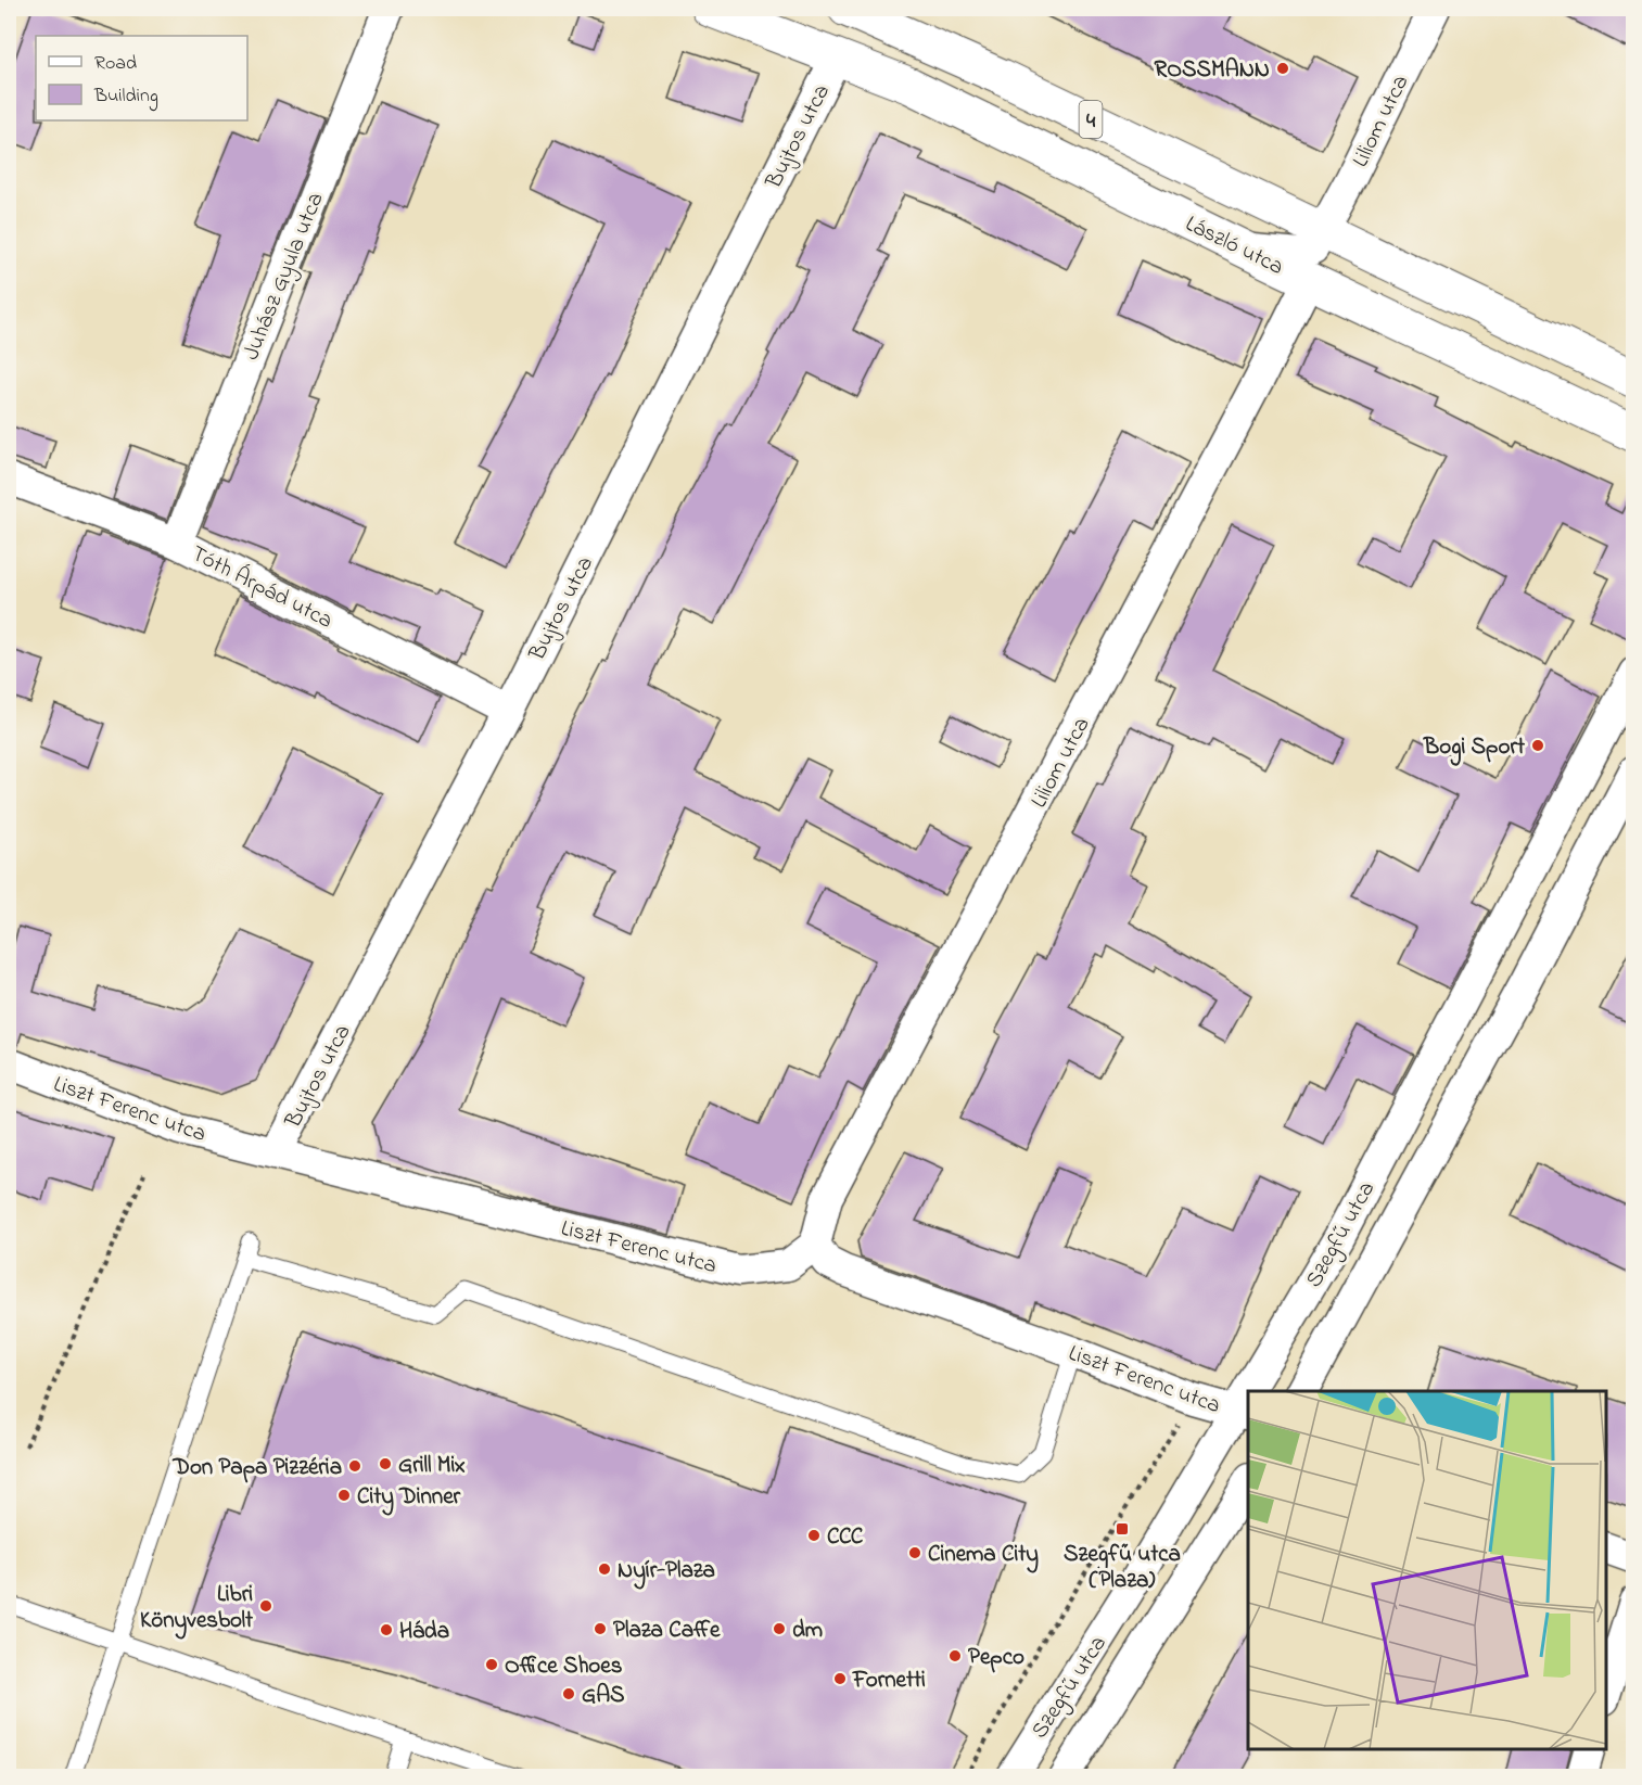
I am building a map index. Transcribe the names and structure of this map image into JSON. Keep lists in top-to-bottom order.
{
  "streets": {
    "main road": ["4", "László utca"],
    "street": [
      "Liliom utca",
      "Bujtos utca",
      "Juhász Gyula utca",
      "Tóth Árpád utca",
      "Liszt Ferenc utca",
      "Szegfű utca"
    ]
  },
  "crossings": [
    ["4", "Liliom utca"],
    ["4", "Bujtos utca"],
    ["4", "László utca"],
    ["Liliom utca", "László utca"],
    ["Liliom utca", "Liszt Ferenc utca"],
    ["Bujtos utca", "László utca"],
    ["Bujtos utca", "Tóth Árpád utca"],
    ["Bujtos utca", "Liszt Ferenc utca"],
    ["Juhász Gyula utca", "Tóth Árpád utca"],
    ["Liszt Ferenc utca", "Szegfű utca"]
  ],
  "places": {
    "other": [
      "ROSSMANN",
      "Bogi Sport",
      "Grill Mix",
      "Don Papa Pizzéria",
      "City Dinner",
      "CCC",
      "Cinema City",
      "Nyír-Plaza",
      "Libri Könyvesbolt",
      "Plaza Caffe",
      "dm",
      "Háda",
      "Pepco",
      "Office Shoes",
      "Fornetti",
      "GAS"
    ],
    "transit": ["Szegfű utca (Plaza)"]
  },
  "legend": ["Road", "Building"]
}
